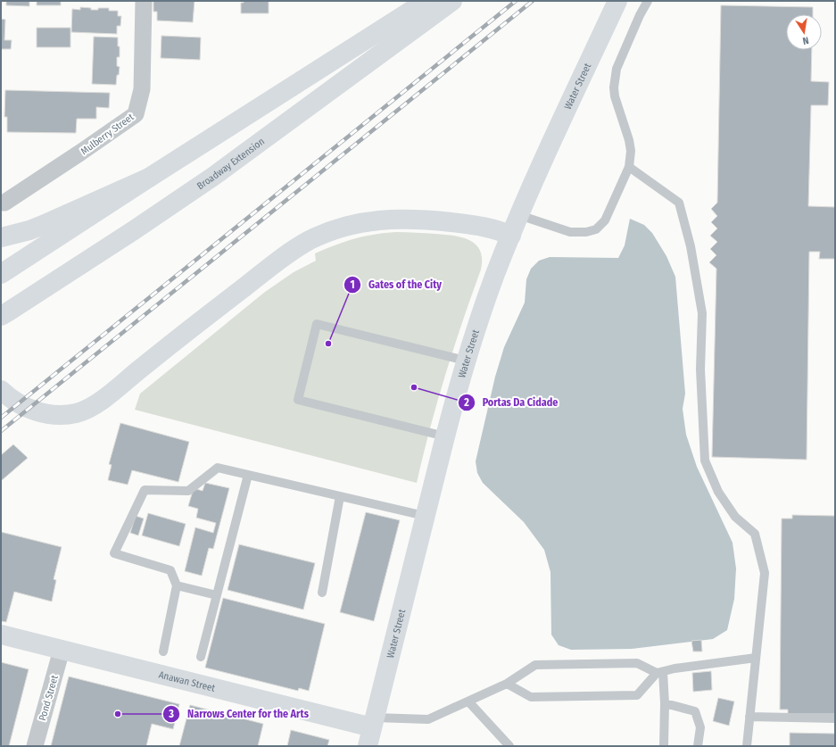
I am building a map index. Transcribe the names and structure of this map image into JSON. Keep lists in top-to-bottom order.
{
  "streets": {
    "main road": ["Water Street", "Broadway Extension", "Anawan Street"],
    "street": ["Mulberry Street", "Pond Street"]
  },
  "crossings": [
    ["Water Street", "Anawan Street"],
    ["Anawan Street", "Pond Street"]
  ],
  "places": ["Gates of the City", "Portas Da Cidade", "Narrows Center for the Arts"],
  "north": "bottom"
}
